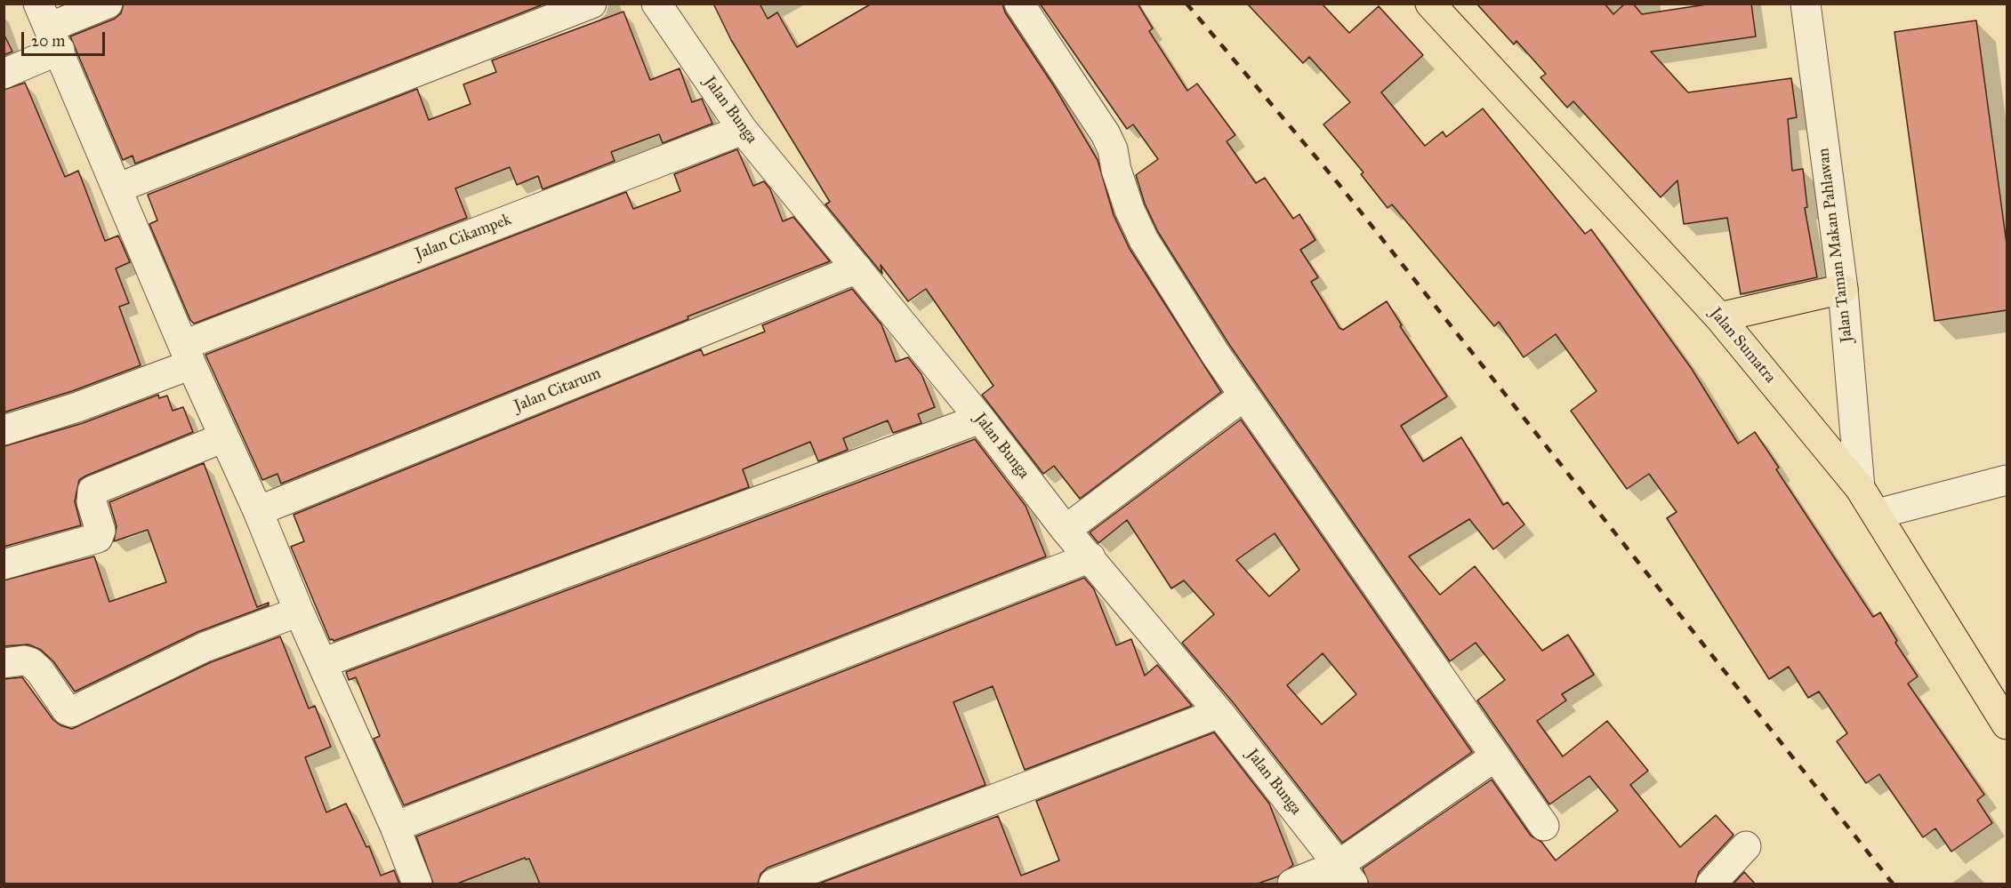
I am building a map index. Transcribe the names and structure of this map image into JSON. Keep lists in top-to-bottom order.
{
  "streets": {
    "highway": ["Jalan Sumatra"],
    "street": [
      "Jalan Bunga",
      "Jalan Cikampek",
      "Jalan Taman Makan Pahlawan",
      "Jalan Citarum"
    ]
  },
  "crossings": [
    ["Jalan Bunga", "Jalan Cikampek"],
    ["Jalan Bunga", "Jalan Citarum"],
    ["Jalan Taman Makan Pahlawan", "Jalan Sumatra"]
  ],
  "scale_bar": "20 m"
}
